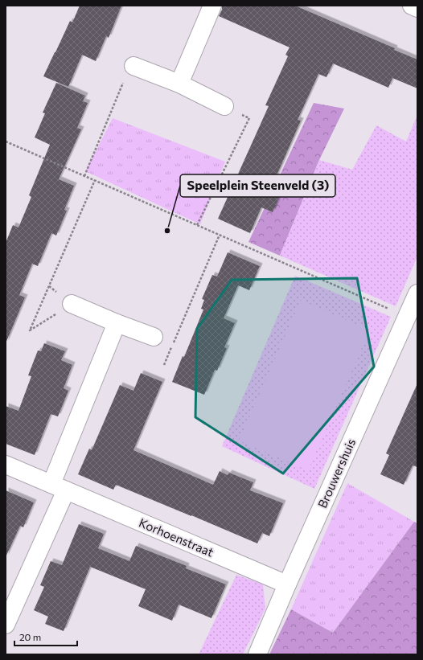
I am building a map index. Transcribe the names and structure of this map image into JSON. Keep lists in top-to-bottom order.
{
  "streets": {
    "street": ["Brouwershuis", "Korhoenstraat"]
  },
  "crossings": [
    ["Brouwershuis", "Korhoenstraat"]
  ],
  "places": ["Speelplein Steenveld (3)"],
  "scale_bar": "20 m"
}
